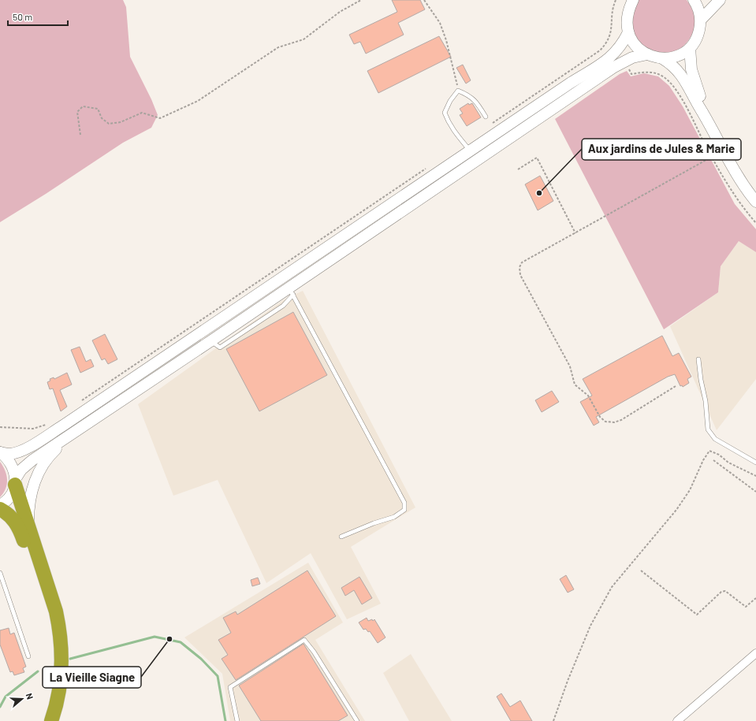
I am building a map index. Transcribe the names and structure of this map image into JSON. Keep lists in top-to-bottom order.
{
  "places": ["Aux jardins de Jules & Marie", "La Vieille Siagne"],
  "scale_bar": "50 m",
  "north": "right"
}
